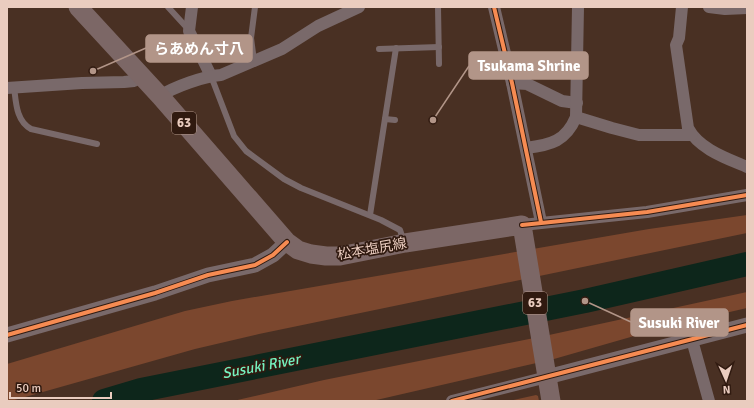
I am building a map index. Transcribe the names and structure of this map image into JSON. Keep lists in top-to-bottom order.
{
  "streets": {
    "main road": ["63", "松本塩尻線"]
  },
  "crossings": [
    ["63", "松本塩尻線"]
  ],
  "water": ["Susuki River"],
  "places": ["らあめん寸八", "Tsukama Shrine", "Susuki River"],
  "scale_bar": "50 m",
  "north": "bottom"
}
